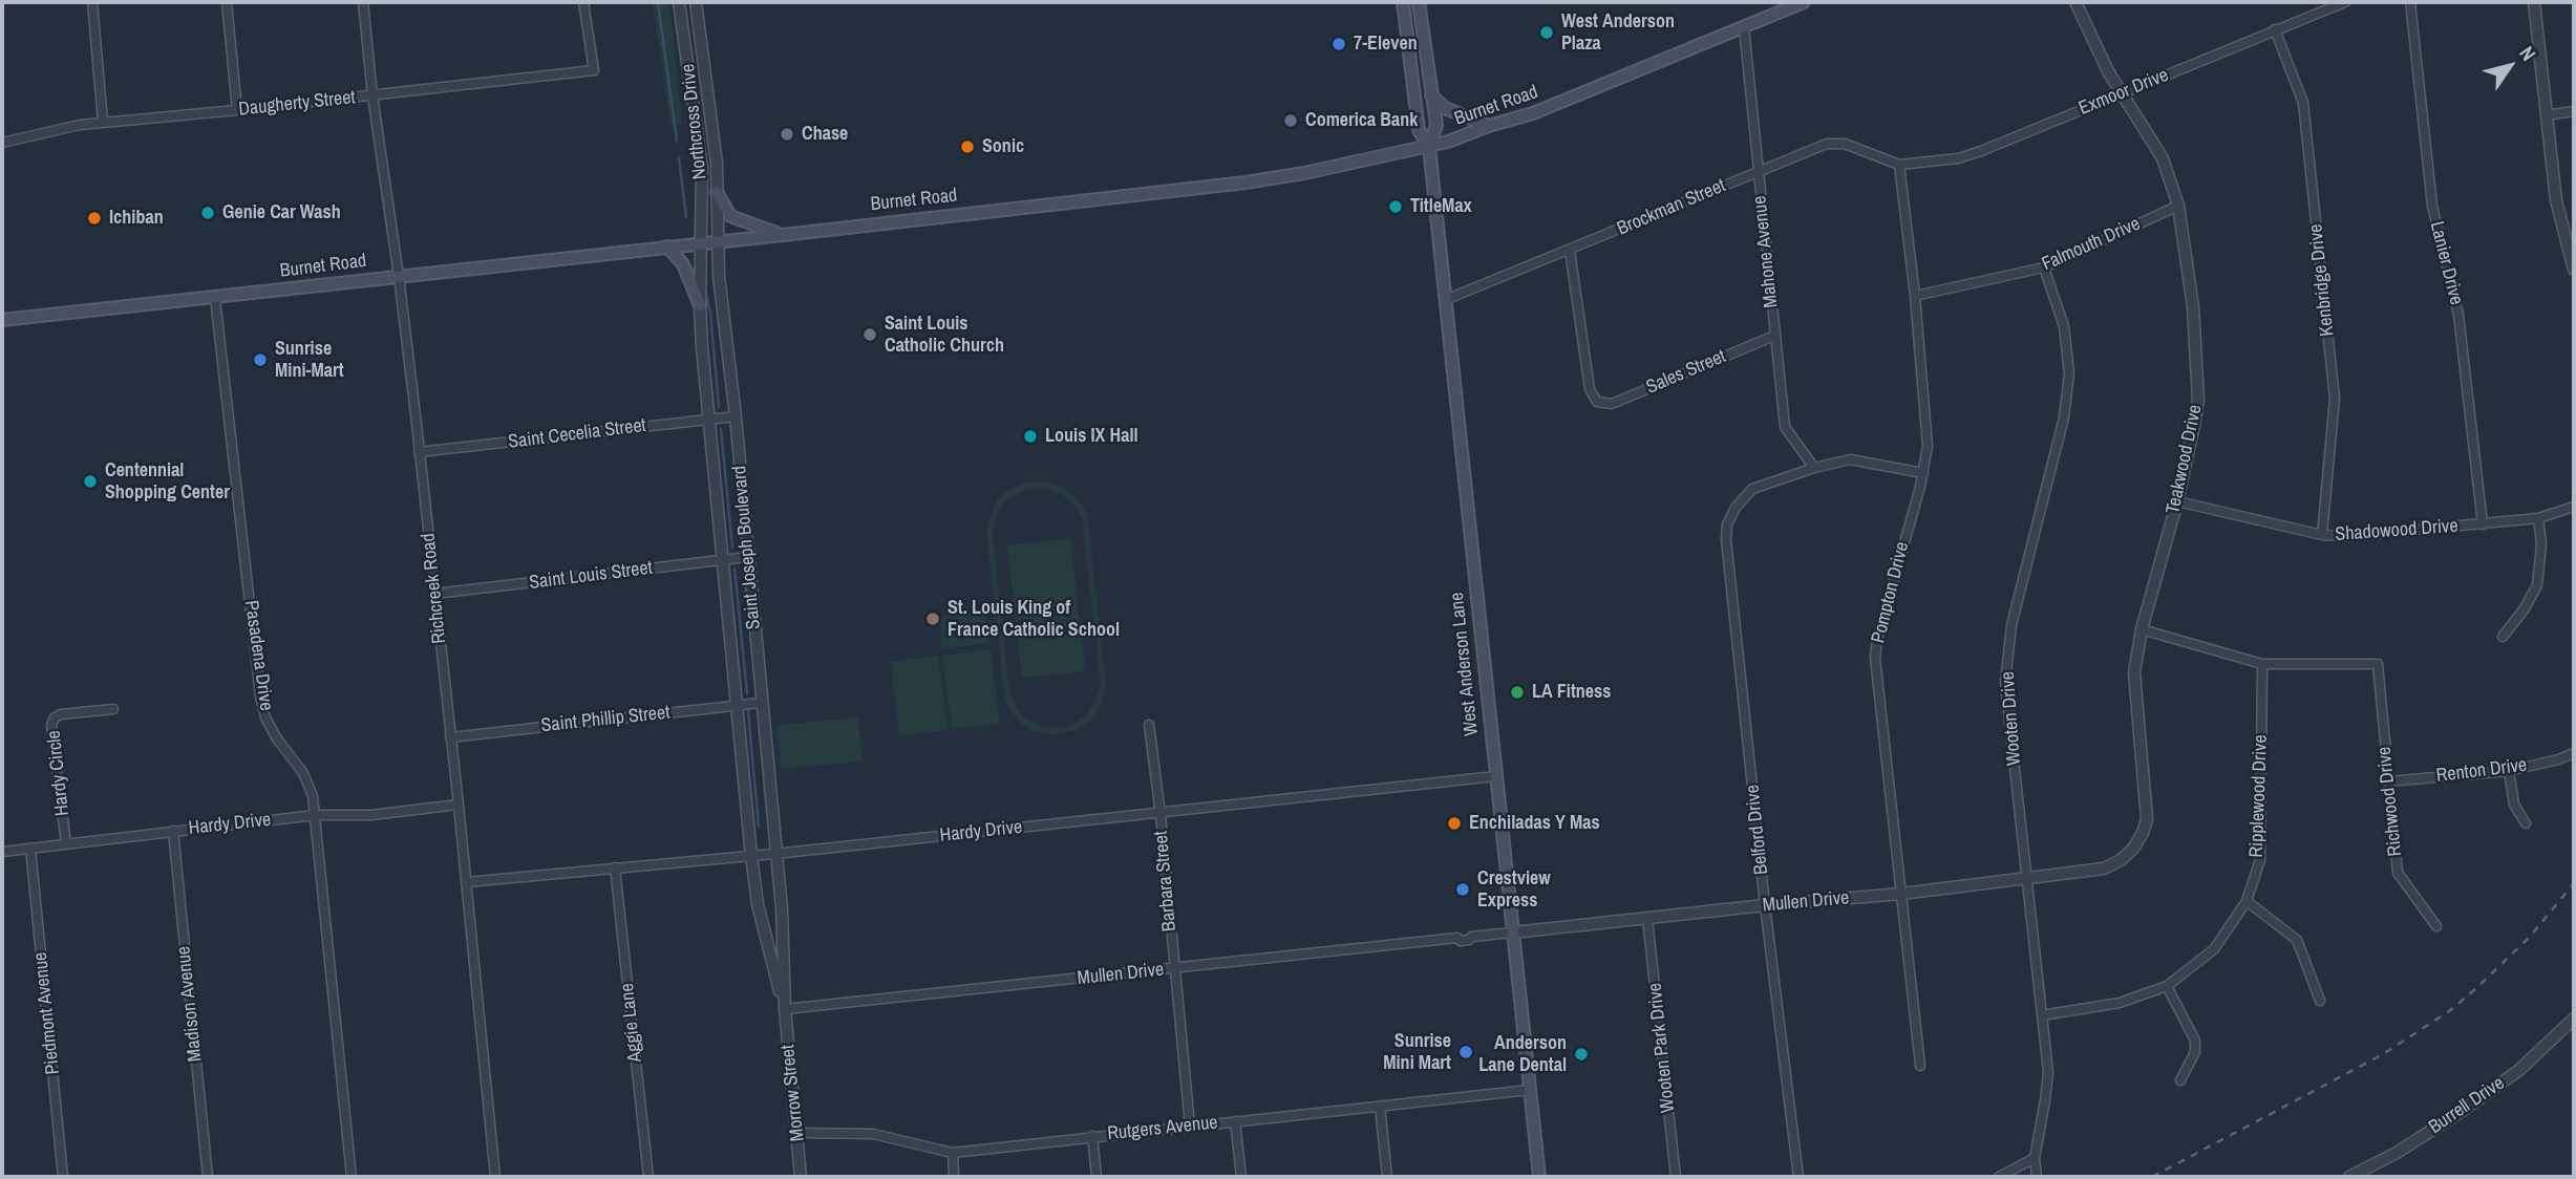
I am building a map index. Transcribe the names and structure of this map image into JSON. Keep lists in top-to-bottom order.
{
  "streets": {
    "main road": ["Burnet Road", "West Anderson Lane"],
    "street": [
      "Exmoor Drive",
      "Daugherty Street",
      "Northcross Drive",
      "Brockman Street",
      "Falmouth Drive",
      "Mahone Avenue",
      "Lanier Drive",
      "Kenbridge Drive",
      "Sales Street",
      "Saint Cecelia Street",
      "Teakwood Drive",
      "Shadowood Drive",
      "Saint Joseph Boulevard",
      "Saint Louis Street",
      "Richcreek Road",
      "Pompton Drive",
      "Pasadena Drive",
      "Wooten Drive",
      "Saint Phillip Street",
      "Renton Drive",
      "Hardy Circle",
      "Ripplewood Drive",
      "Richwood Drive",
      "Hardy Drive",
      "Belford Drive",
      "Barbara Street",
      "Mullen Drive",
      "Madison Avenue",
      "Piedmont Avenue",
      "Aggie Lane",
      "Wooten Park Drive",
      "Morrow Street",
      "Burrell Drive",
      "Rutgers Avenue"
    ]
  },
  "crossings": [
    ["Exmoor Drive", "Brockman Street"],
    ["Exmoor Drive", "Kenbridge Drive"],
    ["Exmoor Drive", "Teakwood Drive"],
    ["Exmoor Drive", "Pompton Drive"],
    ["Daugherty Street", "Richcreek Road"],
    ["Burnet Road", "Northcross Drive"],
    ["Burnet Road", "Mahone Avenue"],
    ["Burnet Road", "Saint Joseph Boulevard"],
    ["Burnet Road", "Richcreek Road"],
    ["Burnet Road", "Pasadena Drive"],
    ["Burnet Road", "West Anderson Lane"],
    ["Northcross Drive", "Saint Joseph Boulevard"],
    ["Brockman Street", "Mahone Avenue"],
    ["Brockman Street", "Sales Street"],
    ["Brockman Street", "Pompton Drive"],
    ["Brockman Street", "West Anderson Lane"],
    ["Falmouth Drive", "Teakwood Drive"],
    ["Falmouth Drive", "Pompton Drive"],
    ["Falmouth Drive", "Wooten Drive"],
    ["Mahone Avenue", "Sales Street"],
    ["Mahone Avenue", "Belford Drive"],
    ["Lanier Drive", "Shadowood Drive"],
    ["Kenbridge Drive", "Shadowood Drive"],
    ["Saint Cecelia Street", "Saint Joseph Boulevard"],
    ["Saint Cecelia Street", "Richcreek Road"],
    ["Teakwood Drive", "Shadowood Drive"],
    ["Teakwood Drive", "Mullen Drive"],
    ["Saint Joseph Boulevard", "Saint Louis Street"],
    ["Saint Joseph Boulevard", "Saint Phillip Street"],
    ["Saint Joseph Boulevard", "Hardy Drive"],
    ["Saint Joseph Boulevard", "Morrow Street"],
    ["Saint Louis Street", "Richcreek Road"],
    ["Richcreek Road", "Saint Phillip Street"],
    ["Richcreek Road", "Hardy Drive"],
    ["Pompton Drive", "Mullen Drive"],
    ["Pasadena Drive", "Hardy Drive"],
    ["West Anderson Lane", "Hardy Drive"],
    ["West Anderson Lane", "Mullen Drive"],
    ["West Anderson Lane", "Rutgers Avenue"],
    ["Wooten Drive", "Ripplewood Drive"],
    ["Wooten Drive", "Mullen Drive"],
    ["Renton Drive", "Richwood Drive"],
    ["Hardy Circle", "Hardy Drive"],
    ["Ripplewood Drive", "Richwood Drive"],
    ["Hardy Drive", "Barbara Street"],
    ["Hardy Drive", "Madison Avenue"],
    ["Hardy Drive", "Piedmont Avenue"],
    ["Hardy Drive", "Aggie Lane"],
    ["Hardy Drive", "Morrow Street"],
    ["Belford Drive", "Mullen Drive"],
    ["Barbara Street", "Mullen Drive"],
    ["Barbara Street", "Rutgers Avenue"],
    ["Mullen Drive", "Wooten Park Drive"],
    ["Mullen Drive", "Morrow Street"],
    ["Morrow Street", "Rutgers Avenue"]
  ],
  "places": [
    "West Anderson Plaza",
    "7-Eleven",
    "Comerica Bank",
    "Chase",
    "Sonic",
    "TitleMax",
    "Genie Car Wash",
    "Ichiban",
    "Saint Louis Catholic Church",
    "Sunrise Mini-Mart",
    "Louis IX Hall",
    "Centennial Shopping Center",
    "St. Louis King of France Catholic School",
    "LA Fitness",
    "Enchiladas Y Mas",
    "Crestview Express",
    "Sunrise Mini Mart",
    "Anderson Lane Dental"
  ],
  "north": "top right"
}
